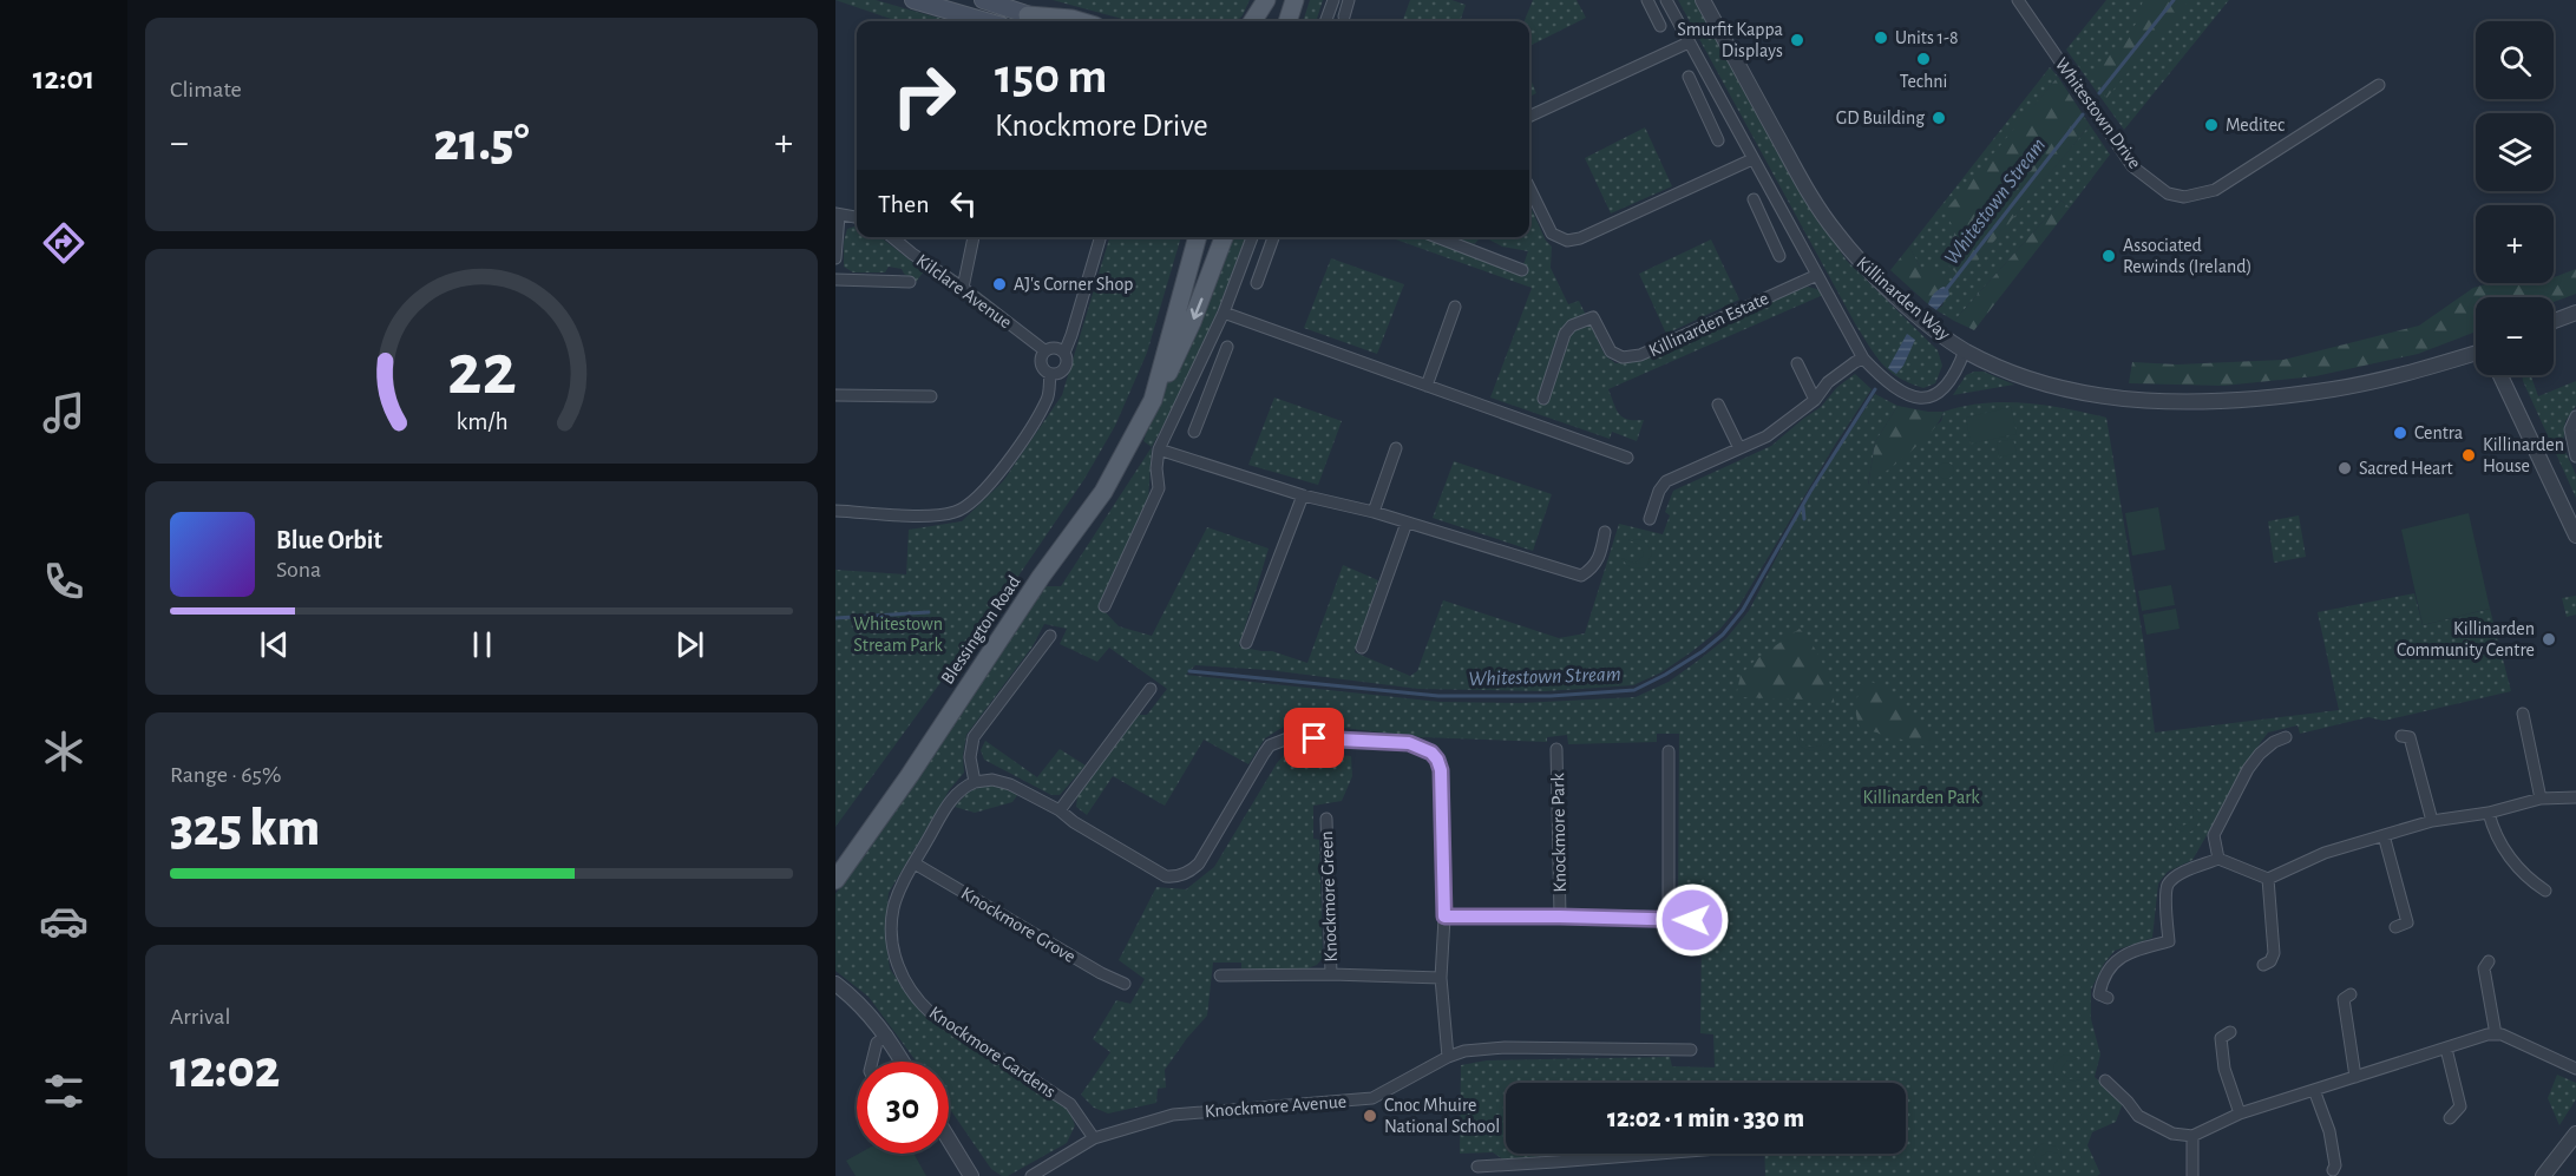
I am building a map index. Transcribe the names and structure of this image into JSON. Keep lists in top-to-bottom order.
{
  "streets": {
    "main road": ["Blessington Road"],
    "street": [
      "Whitestown Drive",
      "Kilclare Avenue",
      "Killinarden Way",
      "Killinarden Estate",
      "Knockmore Park",
      "Knockmore Green",
      "Knockmore Grove",
      "Knockmore Gardens",
      "Knockmore Avenue"
    ]
  },
  "crossings": [
    ["Knockmore Grove", "Knockmore Gardens"],
    ["Knockmore Gardens", "Knockmore Avenue"]
  ],
  "water": ["Whitestown Stream"],
  "parks": ["Whitestown Stream Park", "Killinarden Park"],
  "places": [
    "Units 1-8",
    "Smurfit Kappa Displays",
    "Techni",
    "GD Building",
    "Meditec",
    "Associated Rewinds (Ireland)",
    "AJ's Corner Shop",
    "Centra",
    "Killinarden House",
    "Sacred Heart",
    "Killinarden Community Centre",
    "Cnoc Mhuire National School"
  ],
  "page": {
    "tabs": "12:01",
    "tile": [
      "Climate",
      ["Range · 65%", "325 km"],
      ["Arrival", "12:02"]
    ],
    "map_buttons": ["+", "−"],
    "turn": ["150 m", "Knockmore Drive"],
    "heat": ["−", "21.5°", "+"],
    "then": "Then",
    "song": ["Blue Orbit", "Sona"],
    "limit": "30",
    "trip": "12:02 · 1 min · 330 m",
    "gauge": ["22", "km/h"]
  }
}
